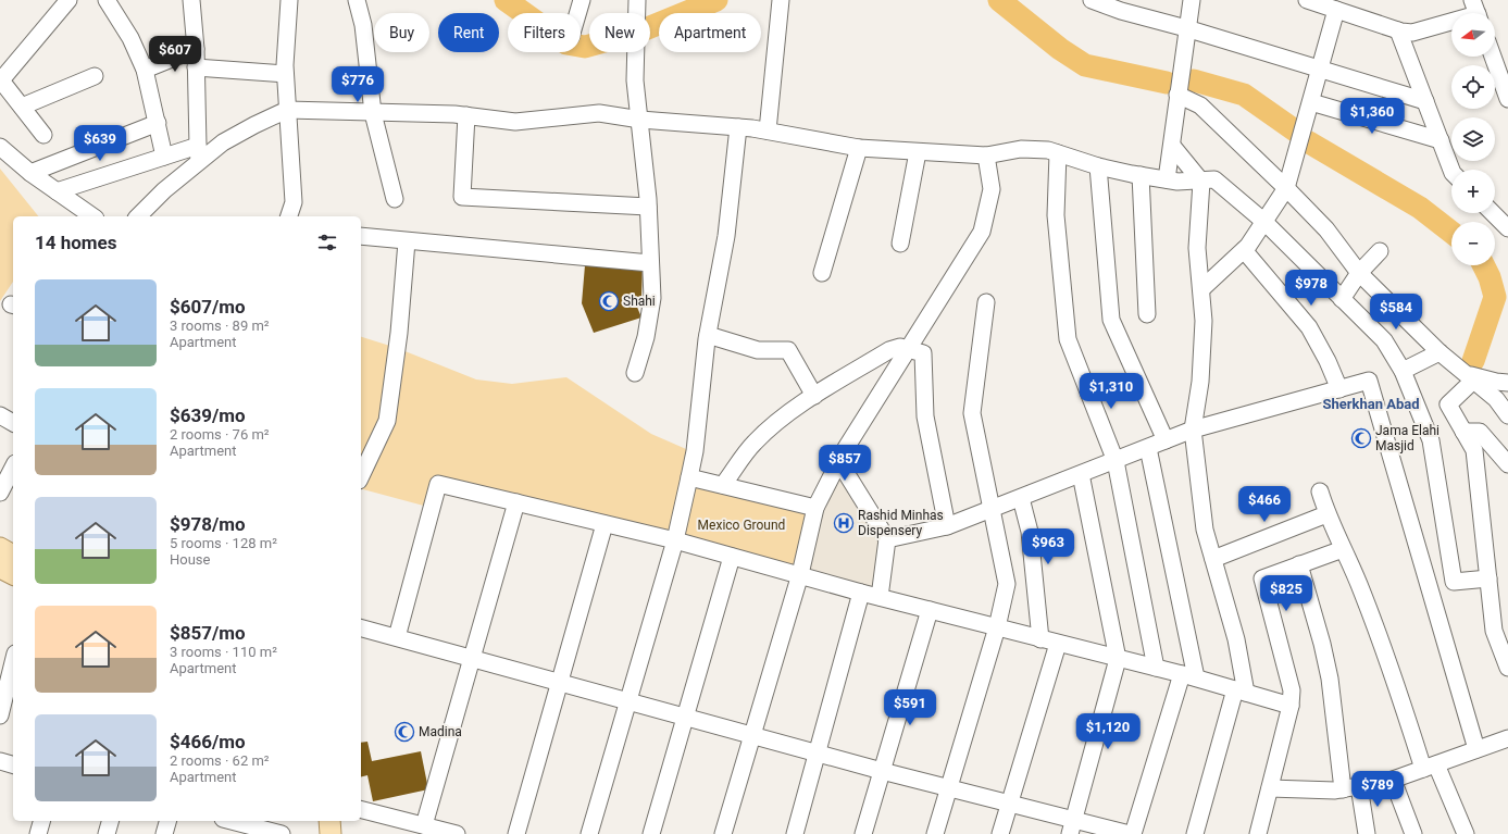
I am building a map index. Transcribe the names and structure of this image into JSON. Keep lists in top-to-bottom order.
{
  "districts": ["Sherkhan Abad"],
  "parks": ["Mexico Ground"],
  "places": {
    "mosque": ["Shahi", "Jama Elahi Masjid", "Madina"],
    "hospital": ["Rashid Minhas Dispensery"]
  },
  "north": "left",
  "page": {
    "map_buttons": ["+", "−"],
    "chip": [
      "Buy",
      "Rent",
      "Filters",
      "New",
      "Apartment"
    ],
    "price": [
      "$607",
      "$776",
      "$1,360",
      "$639",
      "$978",
      "$584",
      "$1,310",
      "$857",
      "$466",
      "$963",
      "$825",
      "$591",
      "$1,120",
      "$789"
    ],
    "heading": "14 homes",
    "list": [
      {
        "name": "$607/mo",
        "note": "3 rooms · 89 m² · Apartment"
      },
      {
        "name": "$639/mo",
        "note": "2 rooms · 76 m² · Apartment"
      },
      {
        "name": "$978/mo",
        "note": "5 rooms · 128 m² · House"
      },
      {
        "name": "$857/mo",
        "note": "3 rooms · 110 m² · Apartment"
      },
      {
        "name": "$466/mo",
        "note": "2 rooms · 62 m² · Apartment"
      }
    ]
  }
}
